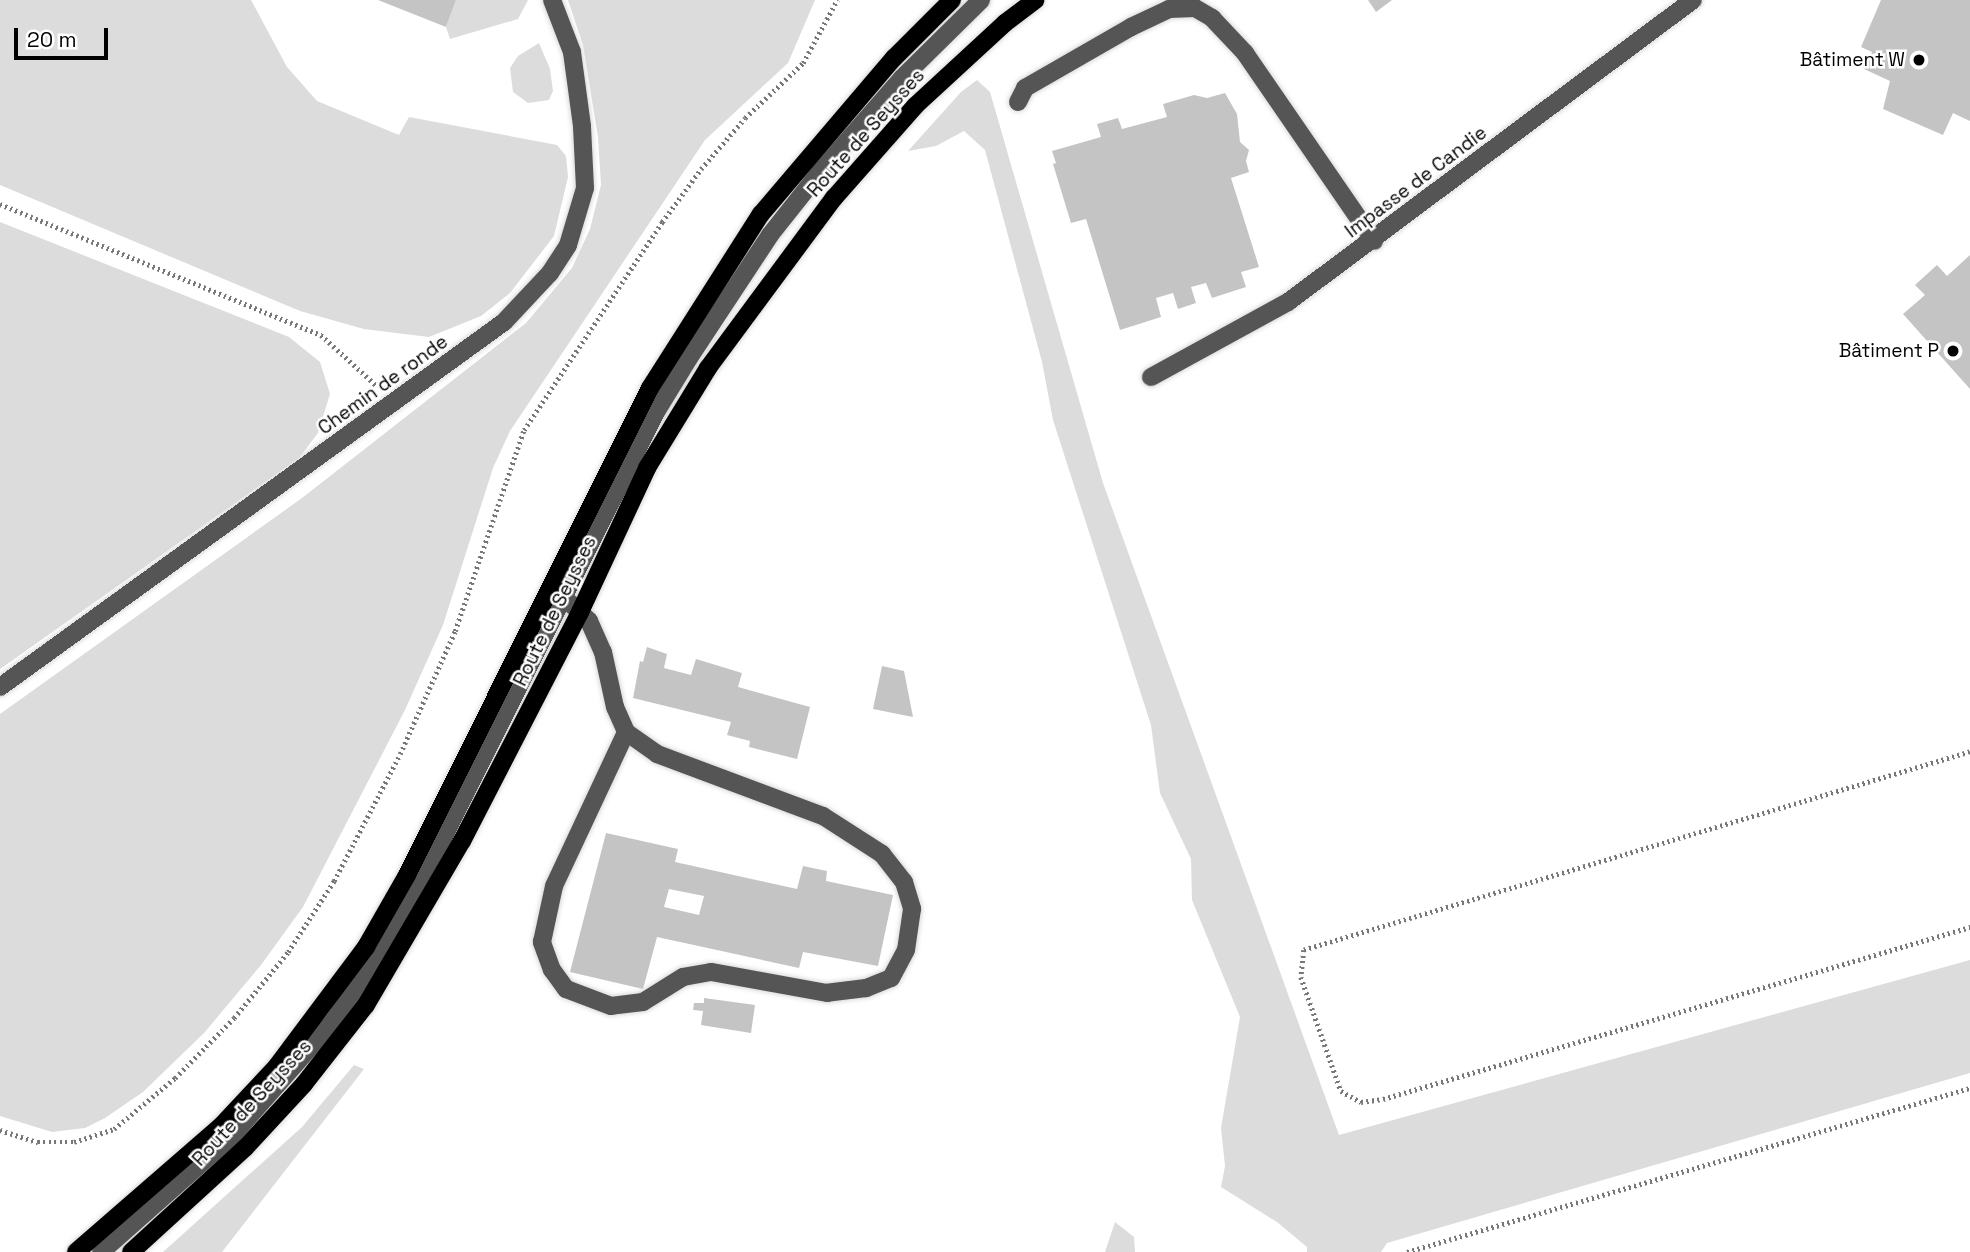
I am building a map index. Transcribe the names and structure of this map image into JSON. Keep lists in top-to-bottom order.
{
  "streets": {
    "main road": ["Route de Seysses"],
    "street": ["Impasse de Candie", "Chemin de ronde"]
  },
  "places": ["Bâtiment W", "Bâtiment P"],
  "scale_bar": "20 m"
}
